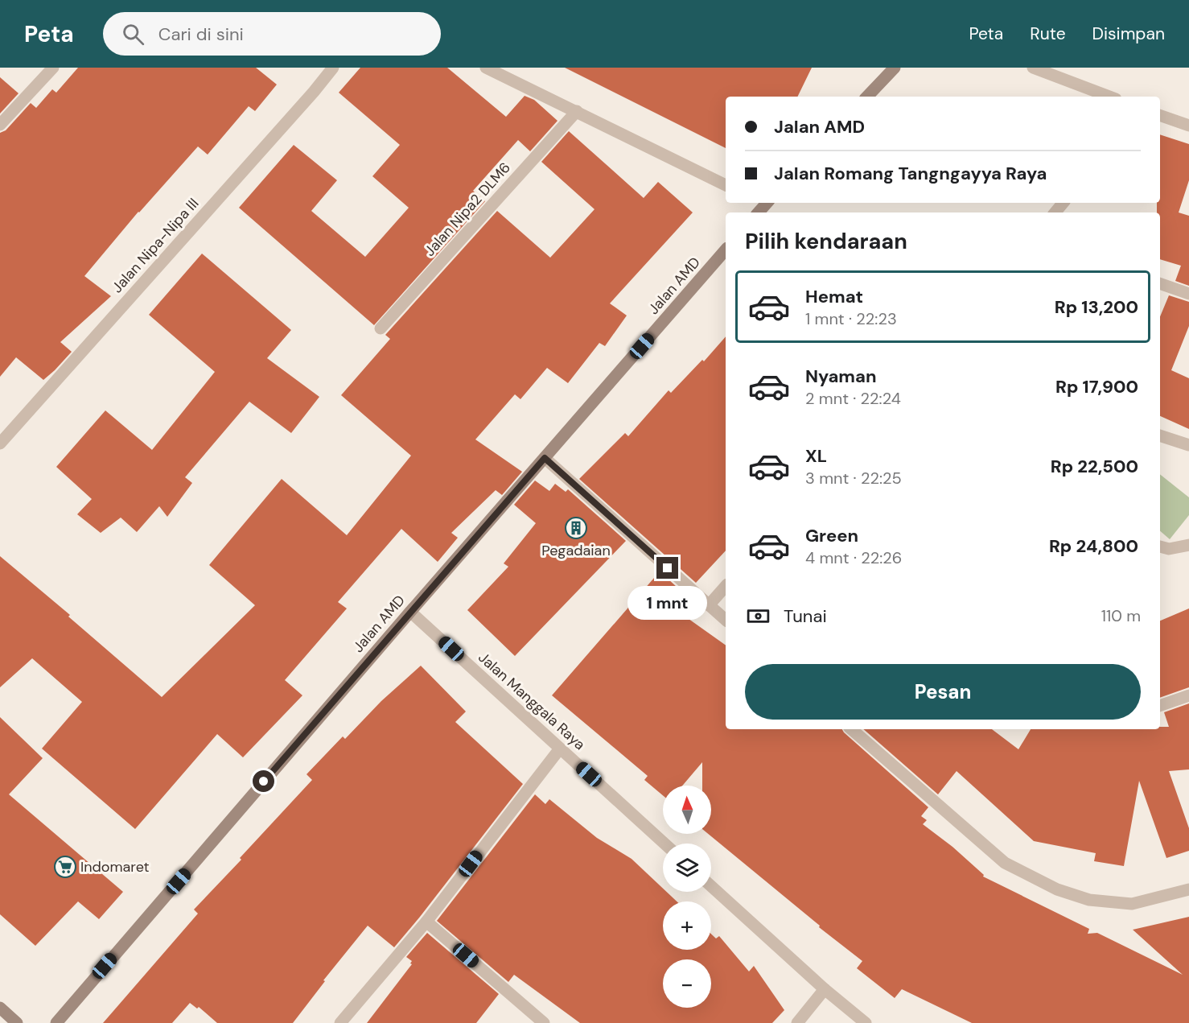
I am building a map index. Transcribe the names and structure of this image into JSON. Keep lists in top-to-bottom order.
{
  "streets": {
    "street": [
      "Jalan Nipa2 DLM6",
      "Jalan Nipa-Nipa III",
      "Jalan AMD",
      "Jalan Manggala Raya"
    ]
  },
  "crossings": [
    ["Jalan AMD", "Jalan Manggala Raya"]
  ],
  "places": {
    "building": ["Pegadaian"],
    "supermarket": ["Indomaret"]
  },
  "north": "top",
  "page": {
    "header": "Peta",
    "search": "Cari di sini",
    "nav": ["Peta", "Rute", "Disimpan"],
    "banner": ["Jalan AMD", "Jalan Romang Tangngayya Raya"],
    "heading": "Pilih kendaraan",
    "list": [
      {
        "name": "Hemat",
        "note": "1 mnt · 22:23",
        "value": "Rp 13,200"
      },
      {
        "name": "Nyaman",
        "note": "2 mnt · 22:24",
        "value": "Rp 17,900"
      },
      {
        "name": "XL",
        "note": "3 mnt · 22:25",
        "value": "Rp 22,500"
      },
      {
        "name": "Green",
        "note": "4 mnt · 22:26",
        "value": "Rp 24,800"
      }
    ],
    "bubble": "1 mnt",
    "pay": ["Tunai", "110 m"],
    "buttons": "Pesan",
    "map_buttons": ["+", "−"]
  }
}
